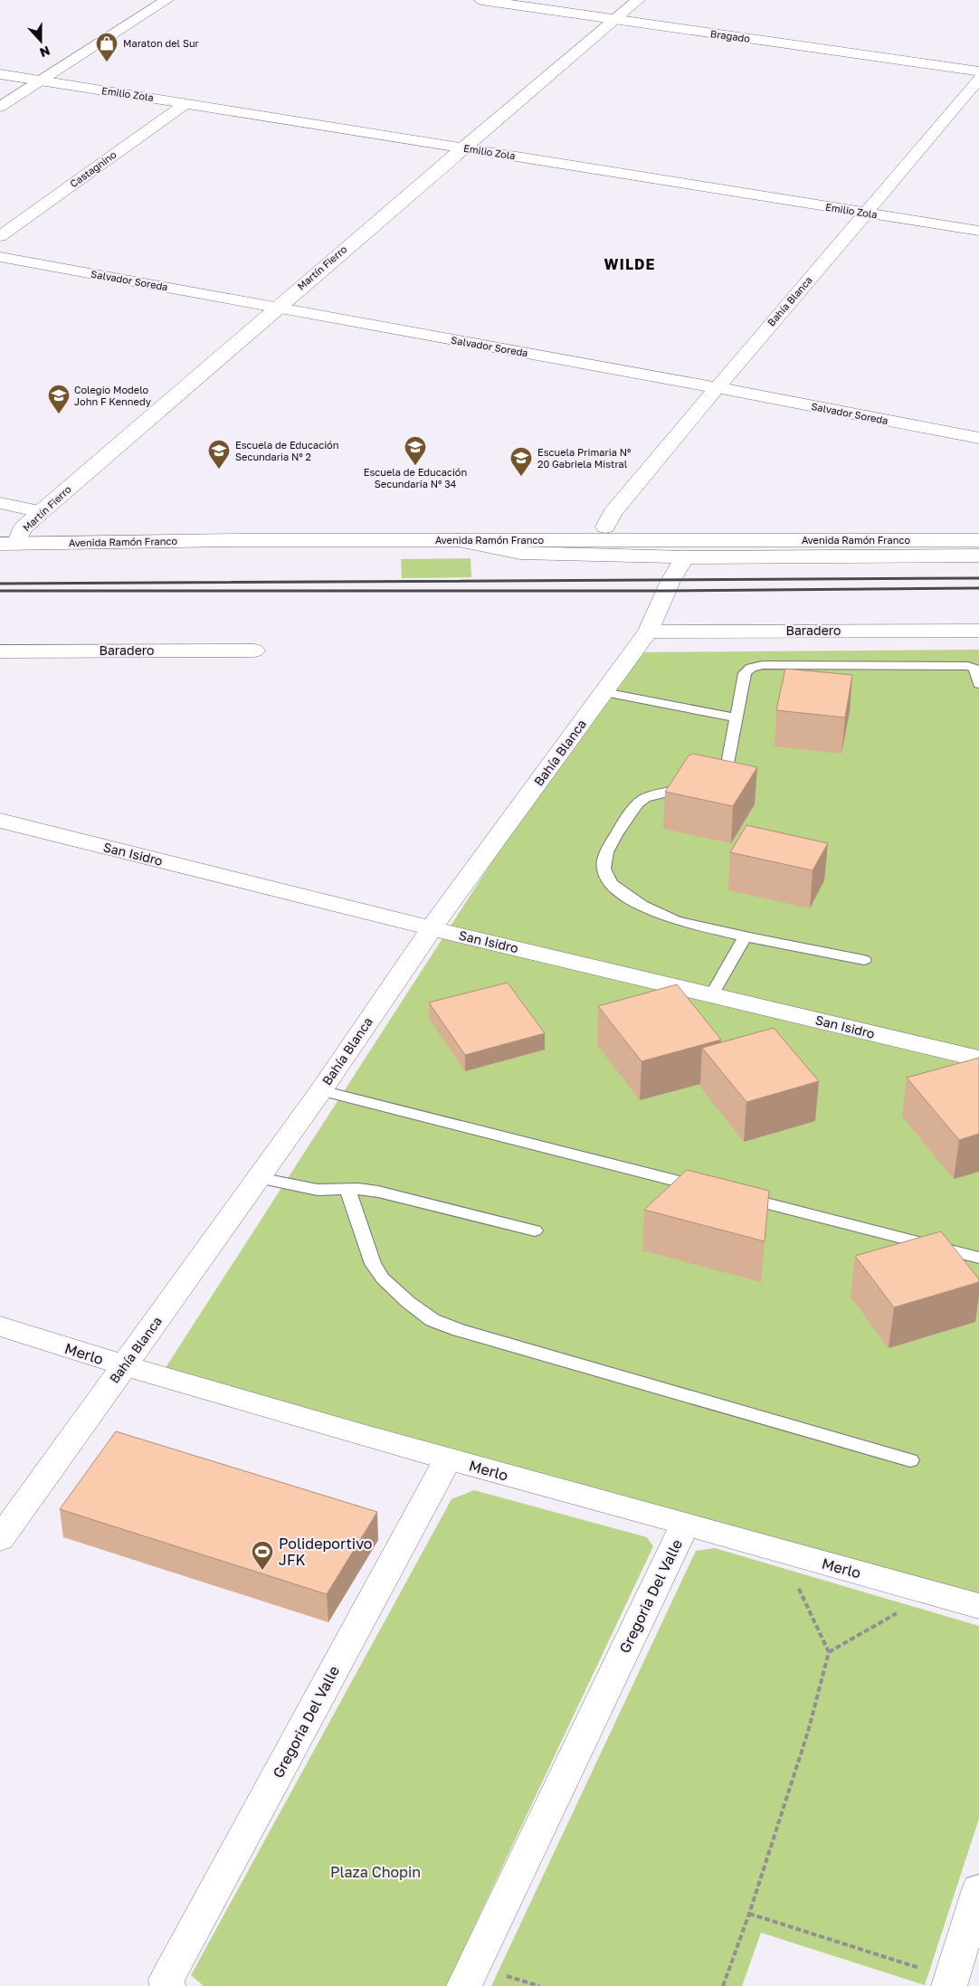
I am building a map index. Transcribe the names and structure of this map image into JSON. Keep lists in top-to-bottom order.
{
  "streets": {
    "street": [
      "Bragado",
      "Emilio Zola",
      "Castagnino",
      "Martín Fierro",
      "Salvador Soreda",
      "Bahía Blanca",
      "Avenida Ramón Franco",
      "Baradero",
      "San Isidro",
      "Merlo",
      "Gregoria Del Valle"
    ]
  },
  "crossings": [
    ["Bragado", "Martín Fierro"],
    ["Emilio Zola", "Castagnino"],
    ["Emilio Zola", "Martín Fierro"],
    ["Emilio Zola", "Bahía Blanca"],
    ["Martín Fierro", "Salvador Soreda"],
    ["Martín Fierro", "Avenida Ramón Franco"],
    ["Salvador Soreda", "Bahía Blanca"],
    ["Bahía Blanca", "Avenida Ramón Franco"],
    ["Bahía Blanca", "Baradero"],
    ["Bahía Blanca", "San Isidro"],
    ["Bahía Blanca", "Merlo"],
    ["Merlo", "Gregoria Del Valle"]
  ],
  "districts": ["WILDE"],
  "parks": ["Plaza Chopin"],
  "places": {
    "shop": ["Maraton del Sur"],
    "school or university": [
      "Colegio Modelo John F Kennedy",
      "Escuela de Educación Secundaria N° 34",
      "Escuela de Educación Secundaria N° 2",
      "Escuela Primaria N° 20 Gabriela Mistral"
    ],
    "sports": ["Polideportivo JFK"]
  },
  "north": "bottom"
}
